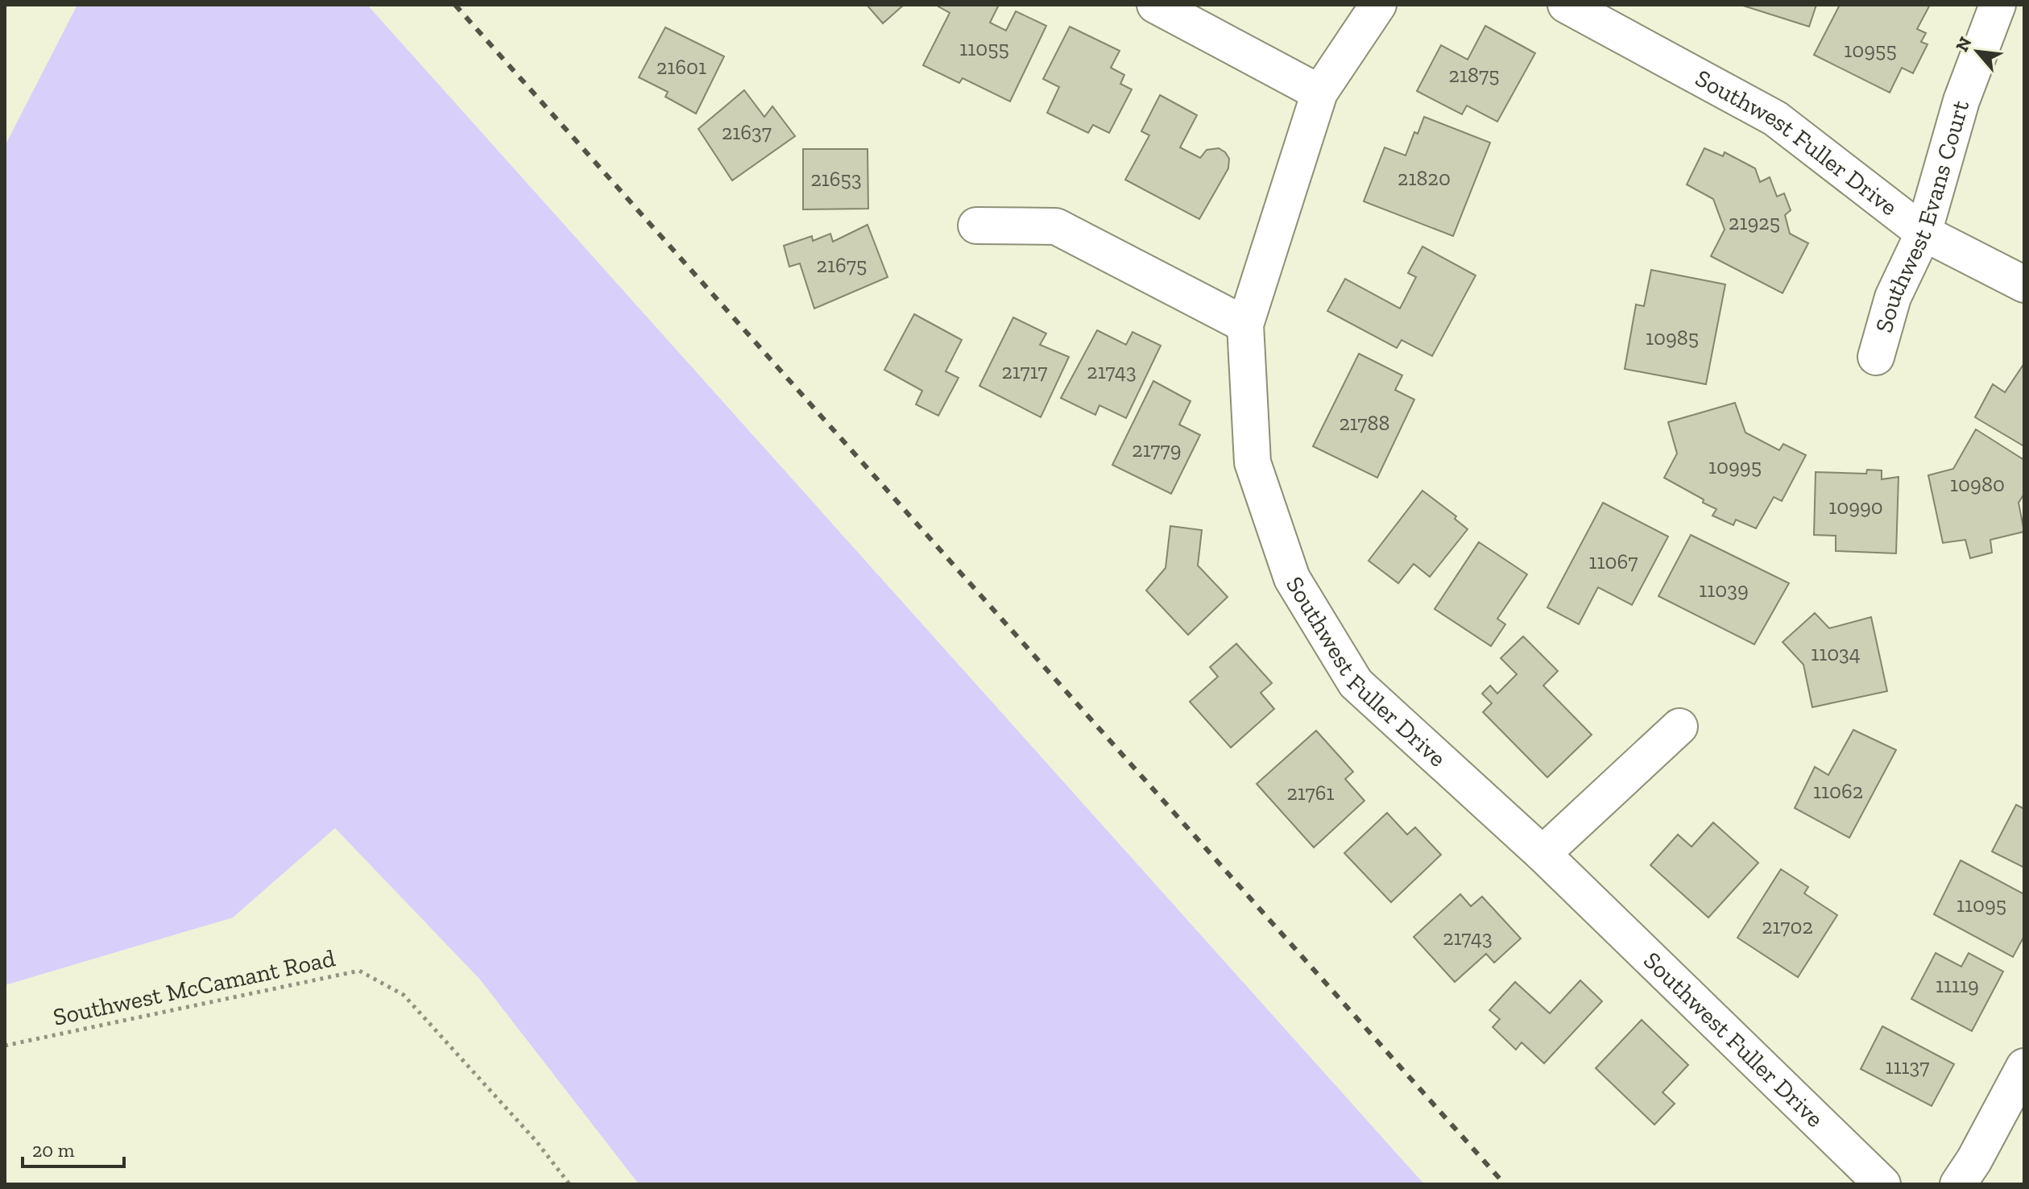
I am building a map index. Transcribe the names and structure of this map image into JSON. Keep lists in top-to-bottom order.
{
  "streets": {
    "street": ["Southwest Fuller Drive", "Southwest Evans Court"],
    "path": ["Southwest McCamant Road"]
  },
  "crossings": [
    ["Southwest Fuller Drive", "Southwest Evans Court"]
  ],
  "house_numbers": [
    "11055",
    "10955",
    "21601",
    "21875",
    "21637",
    "21820",
    "21653",
    "21925",
    "21675",
    "10985",
    "21717",
    "21743",
    "21788",
    "21779",
    "10995",
    "10980",
    "10990",
    "11067",
    "11039",
    "11034",
    "11062",
    "21761",
    "11095",
    "21702",
    "21743",
    "11119",
    "11137"
  ],
  "scale_bar": "20 m",
  "north": "top left"
}
